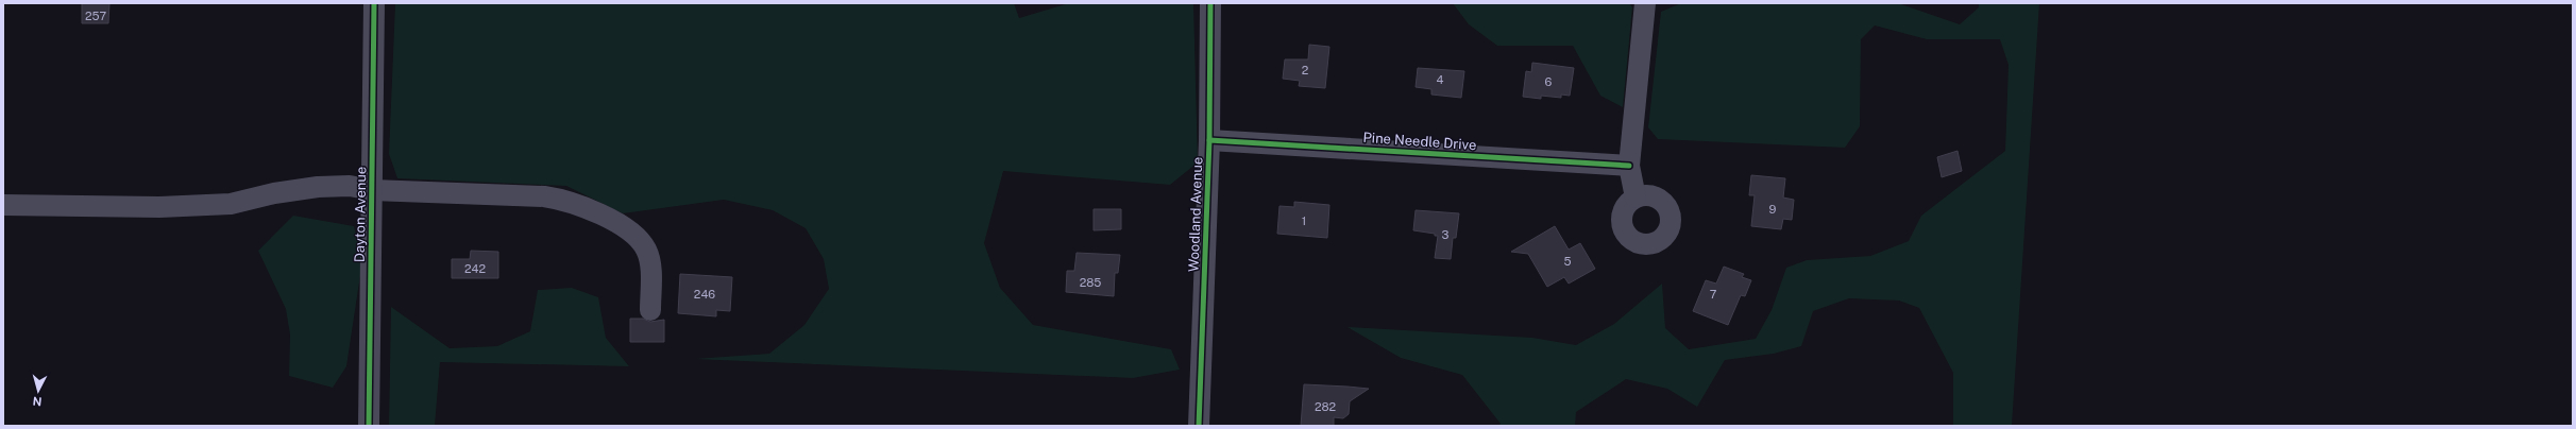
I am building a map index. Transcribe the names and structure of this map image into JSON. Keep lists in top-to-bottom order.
{
  "streets": {
    "street": ["Pine Needle Drive", "Dayton Avenue", "Woodland Avenue"]
  },
  "crossings": [
    ["Pine Needle Drive", "Woodland Avenue"]
  ],
  "house_numbers": [
    "257",
    "2",
    "4",
    "6",
    "9",
    "1",
    "3",
    "5",
    "242",
    "285",
    "246",
    "7",
    "282"
  ],
  "north": "bottom"
}
